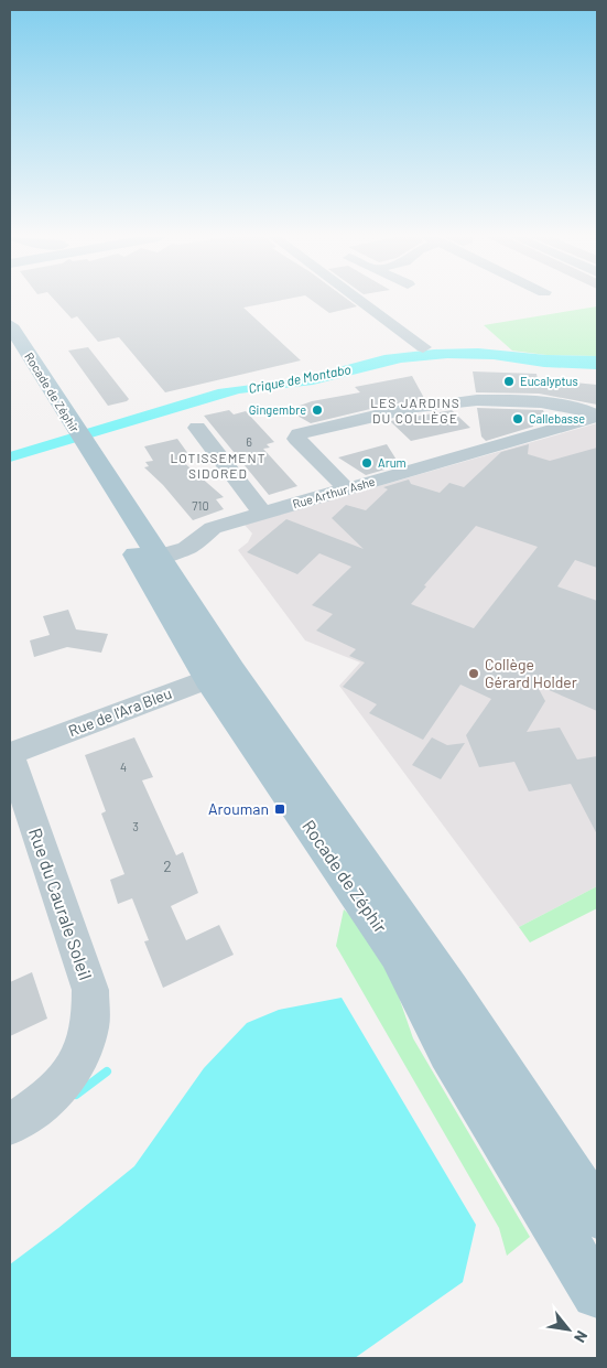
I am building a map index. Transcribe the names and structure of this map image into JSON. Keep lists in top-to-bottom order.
{
  "streets": {
    "main road": ["Rocade de Zéphir"],
    "street": ["Rue Arthur Ashe", "Rue de l'Ara Bleu", "Rue du Caurale Soleil"]
  },
  "crossings": [
    ["Rocade de Zéphir", "Rue Arthur Ashe"],
    ["Rocade de Zéphir", "Rue de l'Ara Bleu"],
    ["Rue de l'Ara Bleu", "Rue du Caurale Soleil"]
  ],
  "districts": ["LES JARDINS DU COLLÈGE", "LOTISSEMENT SIDORED"],
  "water": ["Crique de Montabo"],
  "places": {
    "other": [
      "Eucalyptus",
      "Gingembre",
      "Callebasse",
      "Arum",
      "Collège Gérard Holder"
    ],
    "transit": ["Arouman"]
  },
  "house_numbers": [
    "6",
    "710",
    "4",
    "3",
    "2"
  ],
  "north": "bottom right"
}
